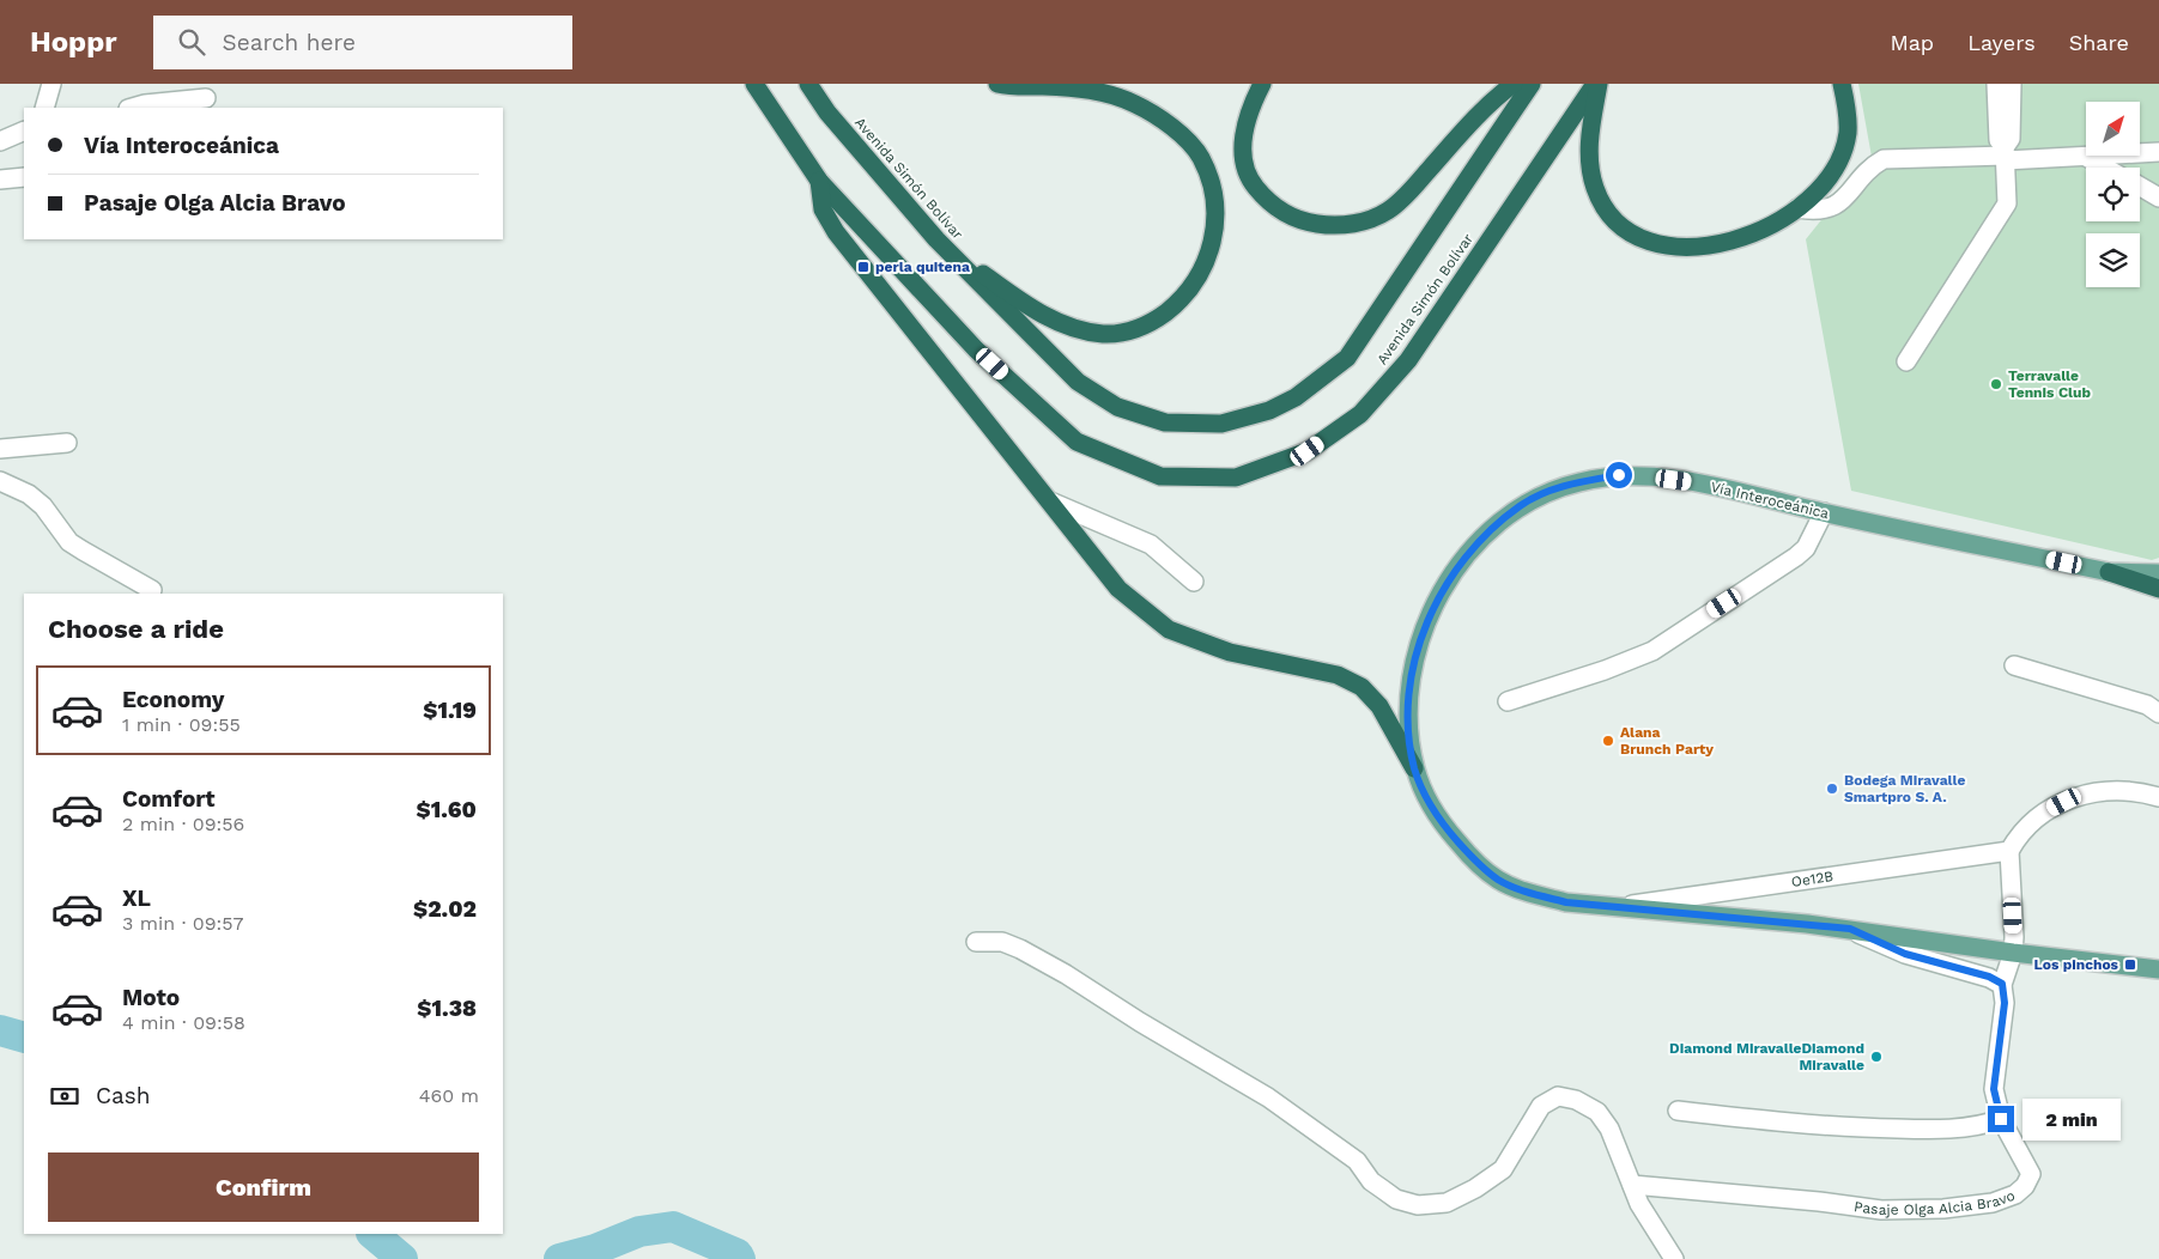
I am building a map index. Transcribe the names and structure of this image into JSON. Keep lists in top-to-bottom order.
{
  "streets": {
    "highway": ["Avenida Simón Bolívar"],
    "main road": ["Vía Interoceánica"],
    "street": ["Oe12B", "Pasaje Olga Alcia Bravo"]
  },
  "crossings": [
    ["Vía Interoceánica", "Oe12B"],
    ["Vía Interoceánica", "Pasaje Olga Alcia Bravo"]
  ],
  "places": {
    "transit": ["perla quitena", "Los pinchos"],
    "other": [
      "Terravalle Tennis Club",
      "Alana Brunch Party",
      "Bodega Miravalle Smartpro S. A.",
      "Diamond MiravalleDiamond Miravalle"
    ]
  },
  "north": "top right",
  "page": {
    "header": "Hoppr",
    "search": "Search here",
    "nav": ["Map", "Layers", "Share"],
    "banner": ["Vía Interoceánica", "Pasaje Olga Alcia Bravo"],
    "heading": "Choose a ride",
    "list": [
      {
        "name": "Economy",
        "note": "1 min · 09:55",
        "value": "$1.19"
      },
      {
        "name": "Comfort",
        "note": "2 min · 09:56",
        "value": "$1.60"
      },
      {
        "name": "XL",
        "note": "3 min · 09:57",
        "value": "$2.02"
      },
      {
        "name": "Moto",
        "note": "4 min · 09:58",
        "value": "$1.38"
      }
    ],
    "pay": ["Cash", "460 m"],
    "bubble": "2 min",
    "buttons": "Confirm"
  }
}
